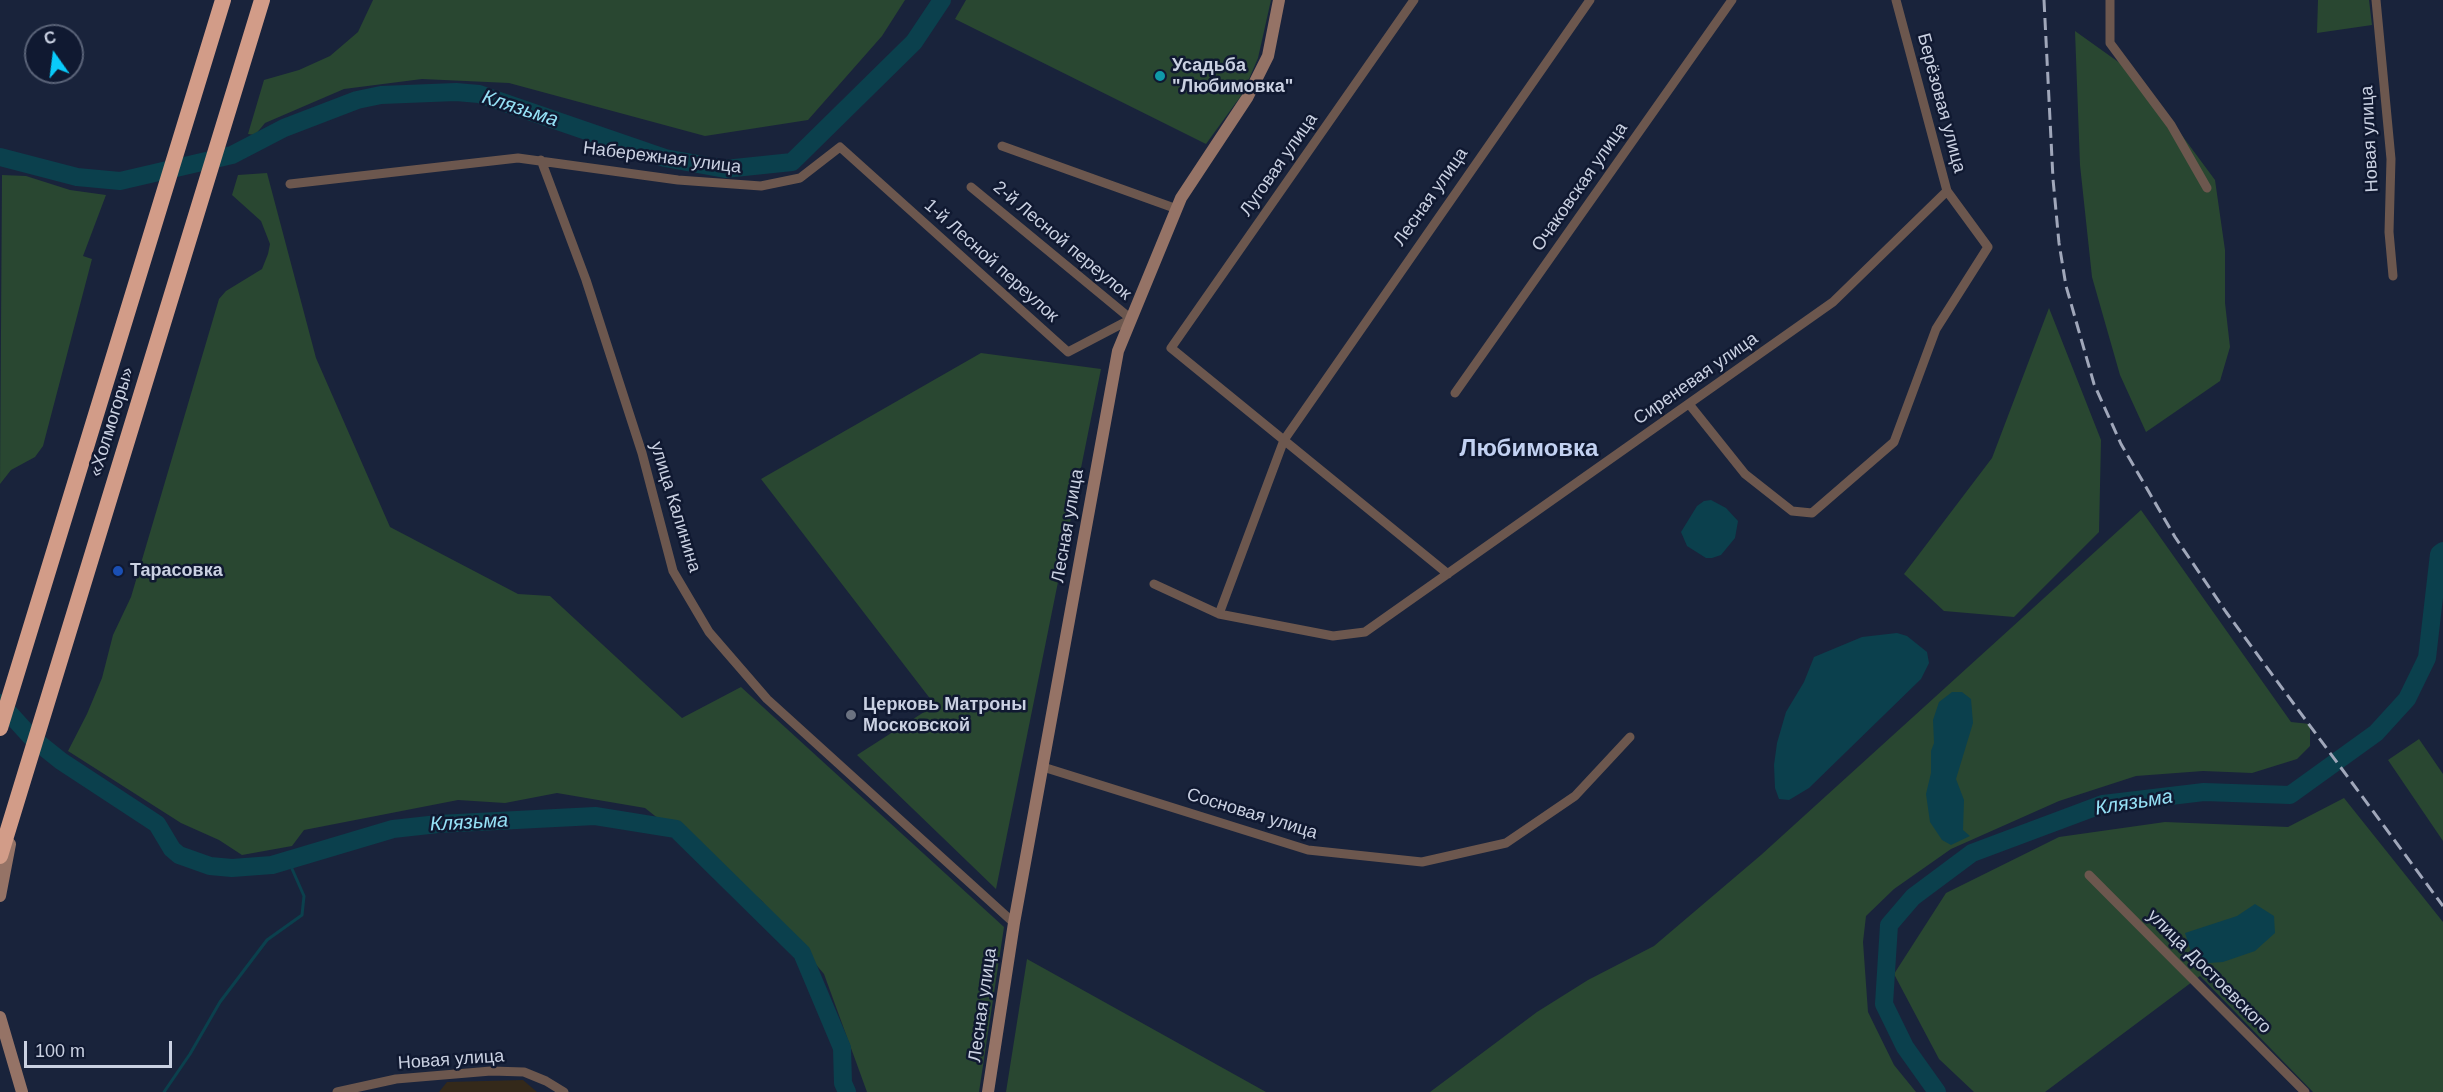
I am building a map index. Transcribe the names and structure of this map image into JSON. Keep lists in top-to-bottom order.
{
  "streets": {
    "highway": ["«Холмогоры»"],
    "street": [
      "Берёзовая улица",
      "Новая улица",
      "Набережная улица",
      "Луговая улица",
      "Очаковская улица",
      "Лесная улица",
      "2-й Лесной переулок",
      "1-й Лесной переулок",
      "Сиреневая улица",
      "улица Калинина",
      "Сосновая улица",
      "улица Достоевского"
    ]
  },
  "crossings": [
    ["Берёзовая улица", "Сиреневая улица"],
    ["Набережная улица", "1-й Лесной переулок"],
    ["Набережная улица", "улица Калинина"],
    ["Луговая улица", "Лесная улица"],
    ["Лесная улица", "2-й Лесной переулок"],
    ["Лесная улица", "1-й Лесной переулок"],
    ["Лесная улица", "Сиреневая улица"],
    ["Лесная улица", "улица Калинина"],
    ["Лесная улица", "Сосновая улица"],
    ["2-й Лесной переулок", "1-й Лесной переулок"]
  ],
  "districts": ["Любимовка"],
  "water": ["Клязьма"],
  "places": ["Усадьба \"Любимовка\"", "Тарасовка", "Церковь Матроны Московской"],
  "scale_bar": "100 m",
  "north": "top"
}
